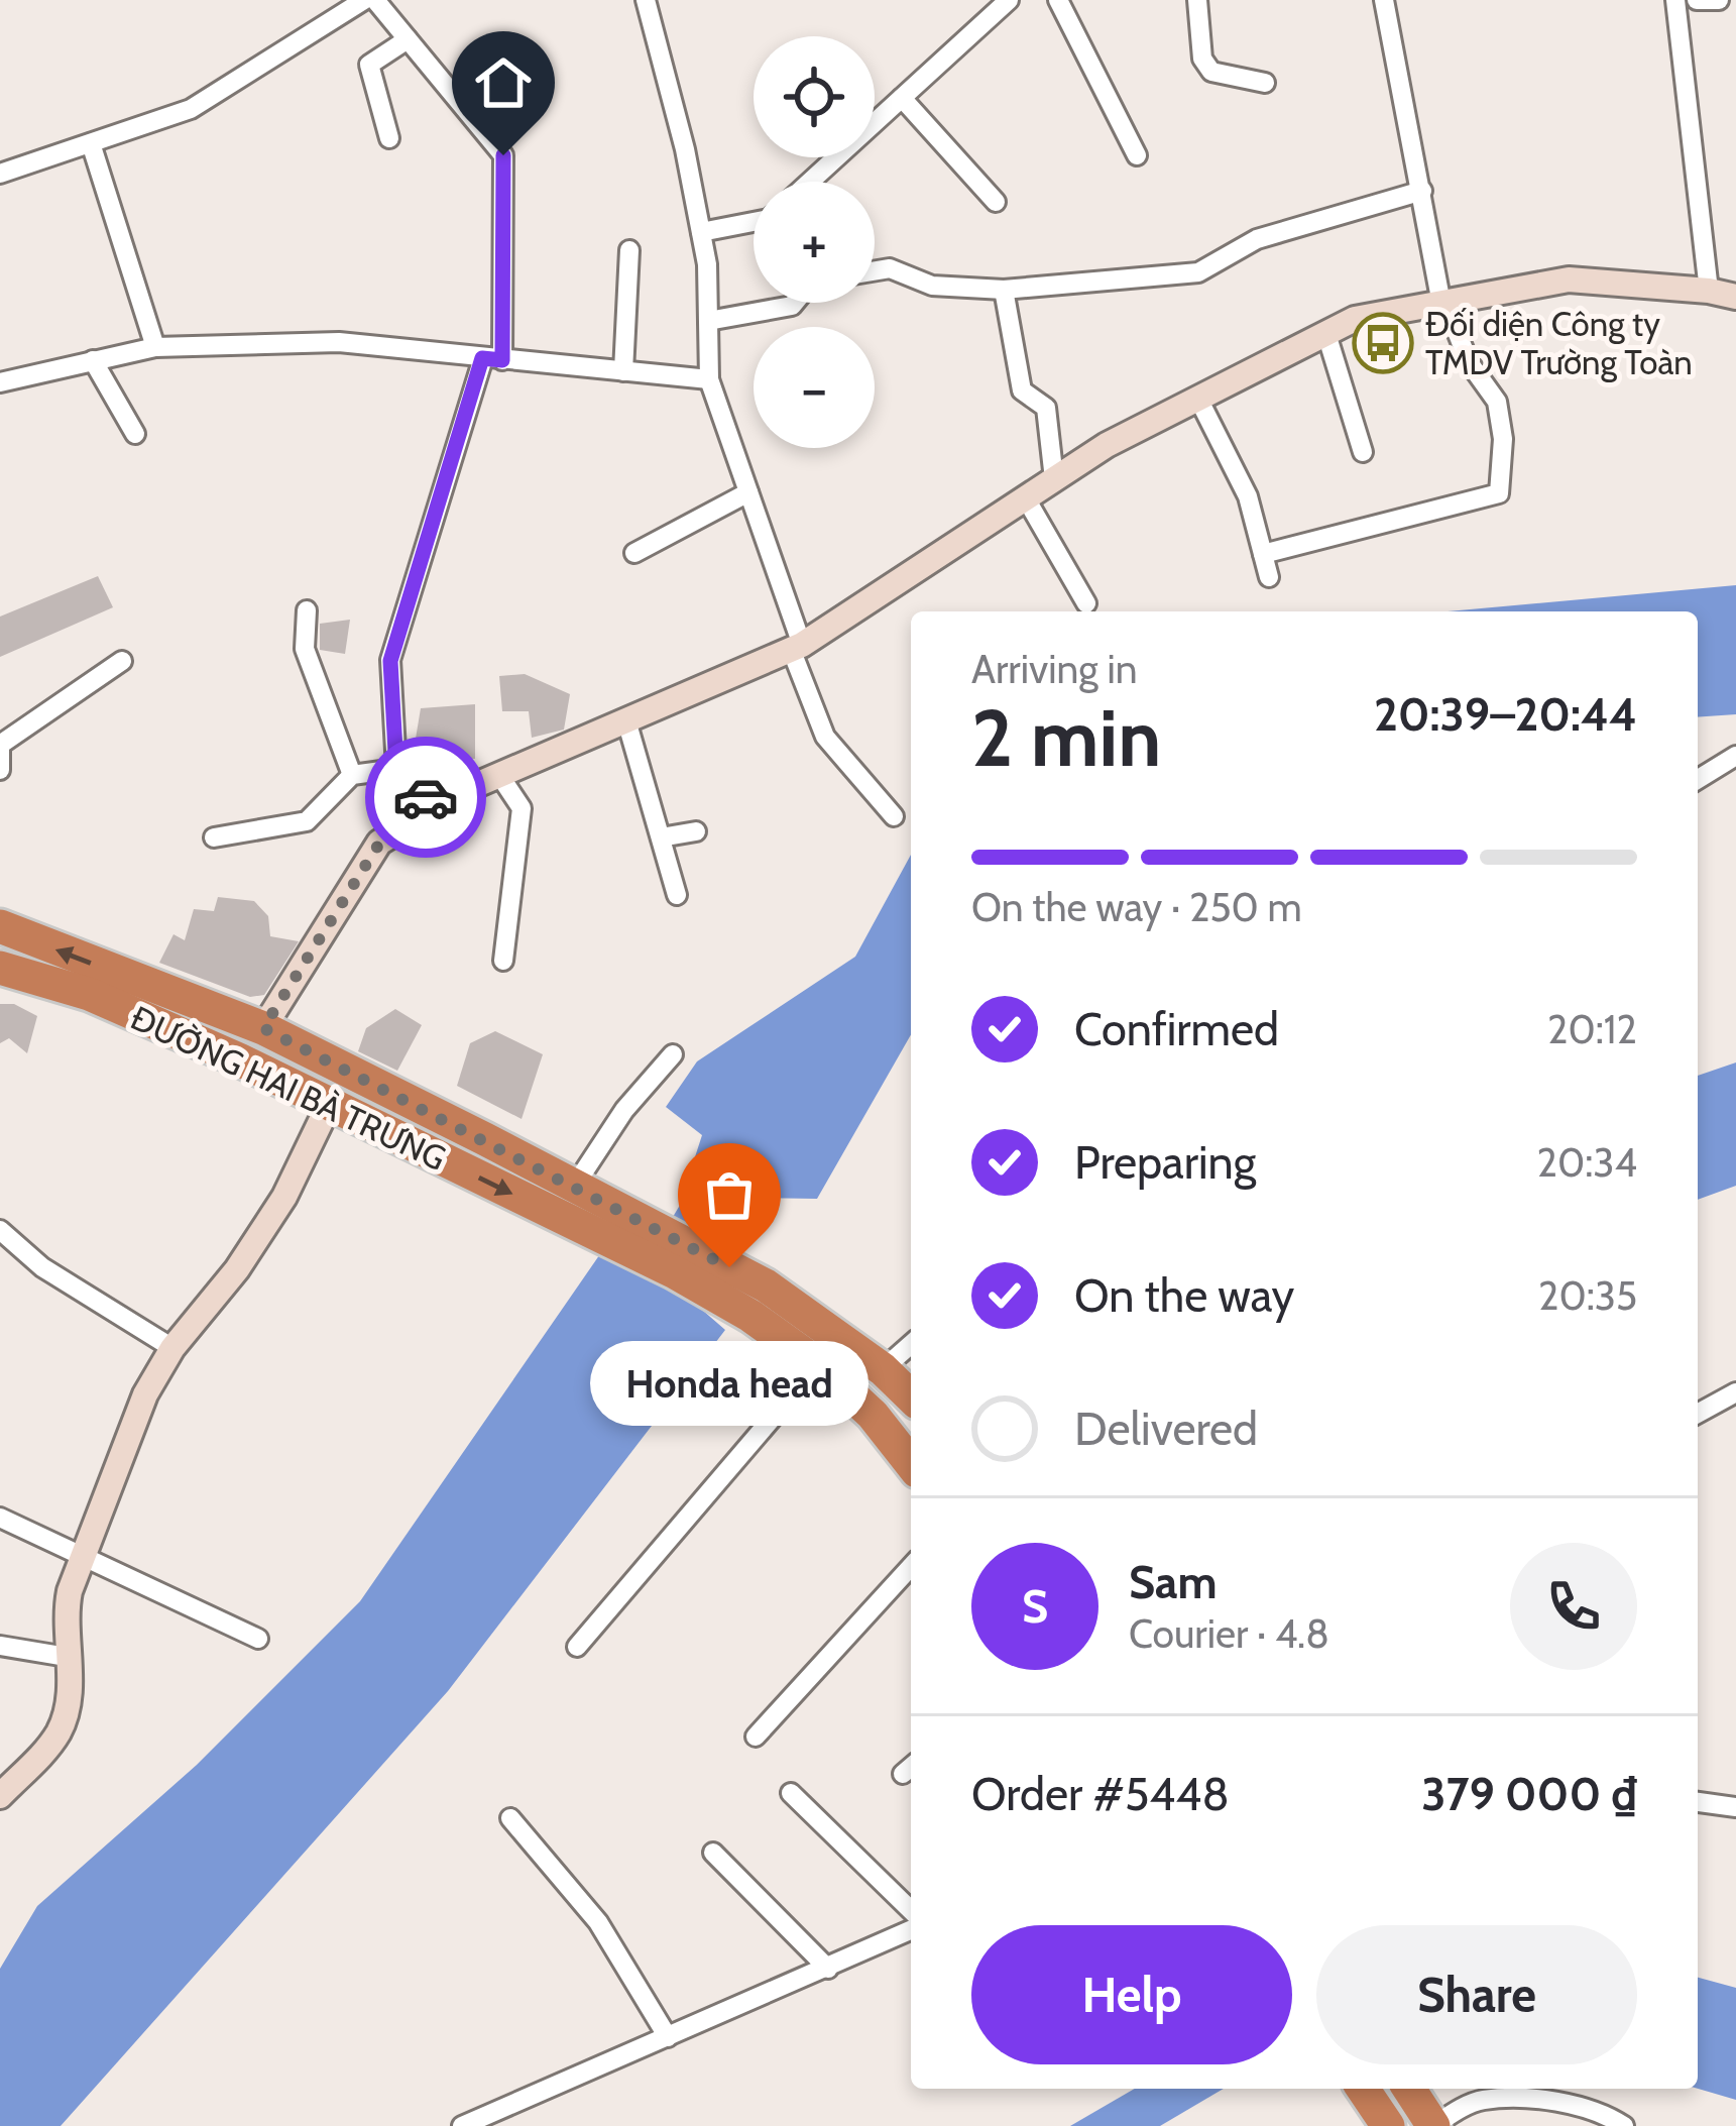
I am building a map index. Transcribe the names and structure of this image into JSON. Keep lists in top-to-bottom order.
{
  "streets": {
    "highway": ["ĐƯỜNG HAI BÀ TRƯNG"]
  },
  "places": {
    "bus stop": ["Đối diện Công ty TMDV Trường Toàn"],
    "other": ["Honda head"]
  },
  "page": {
    "map_buttons": ["+", "−"],
    "heading": ["2 min", "Arriving in", "20:39–20:44"],
    "panel": [
      "Sam",
      "Courier · 4.8",
      "Order #5448",
      "379 000 ₫"
    ],
    "bar": "On the way · 250 m",
    "list": [
      ["Confirmed", "20:12"],
      ["Preparing", "20:34"],
      ["On the way", "20:35"],
      "Delivered"
    ],
    "bubble": "Honda head",
    "round": "S",
    "buttons": ["Help", "Share"]
  }
}
